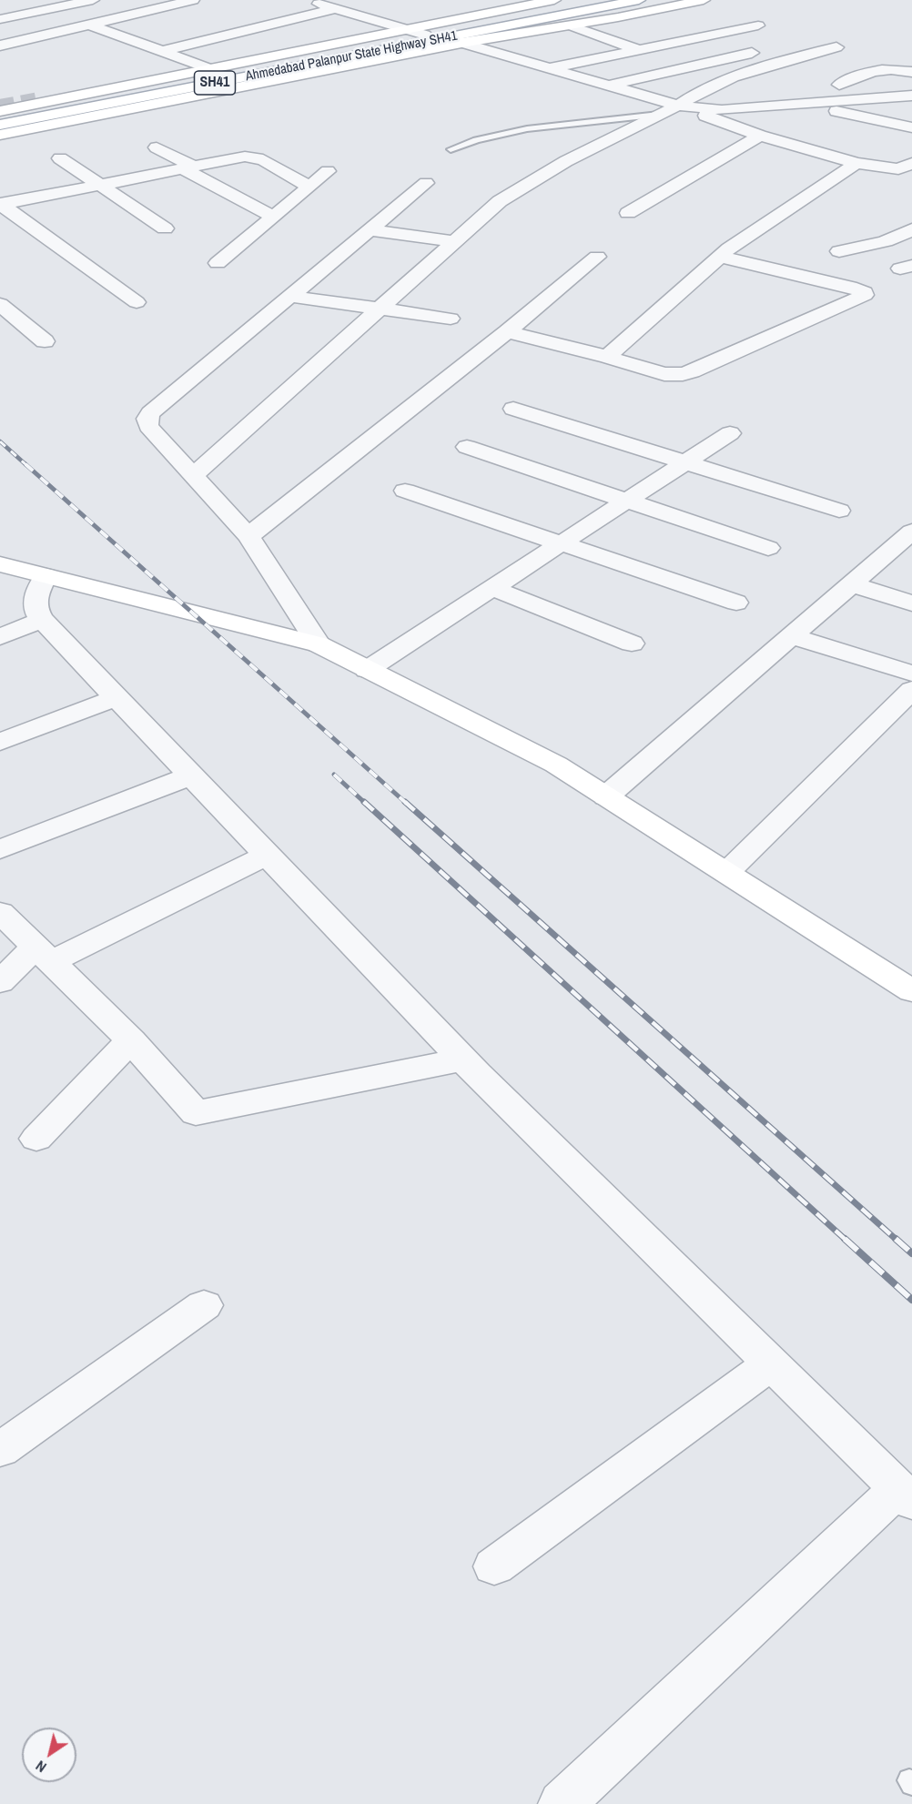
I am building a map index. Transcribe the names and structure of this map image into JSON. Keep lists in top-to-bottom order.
{
  "streets": {
    "street": ["Ahmedabad Palanpur State Highway SH41", "SH41"]
  },
  "north": "bottom left"
}
